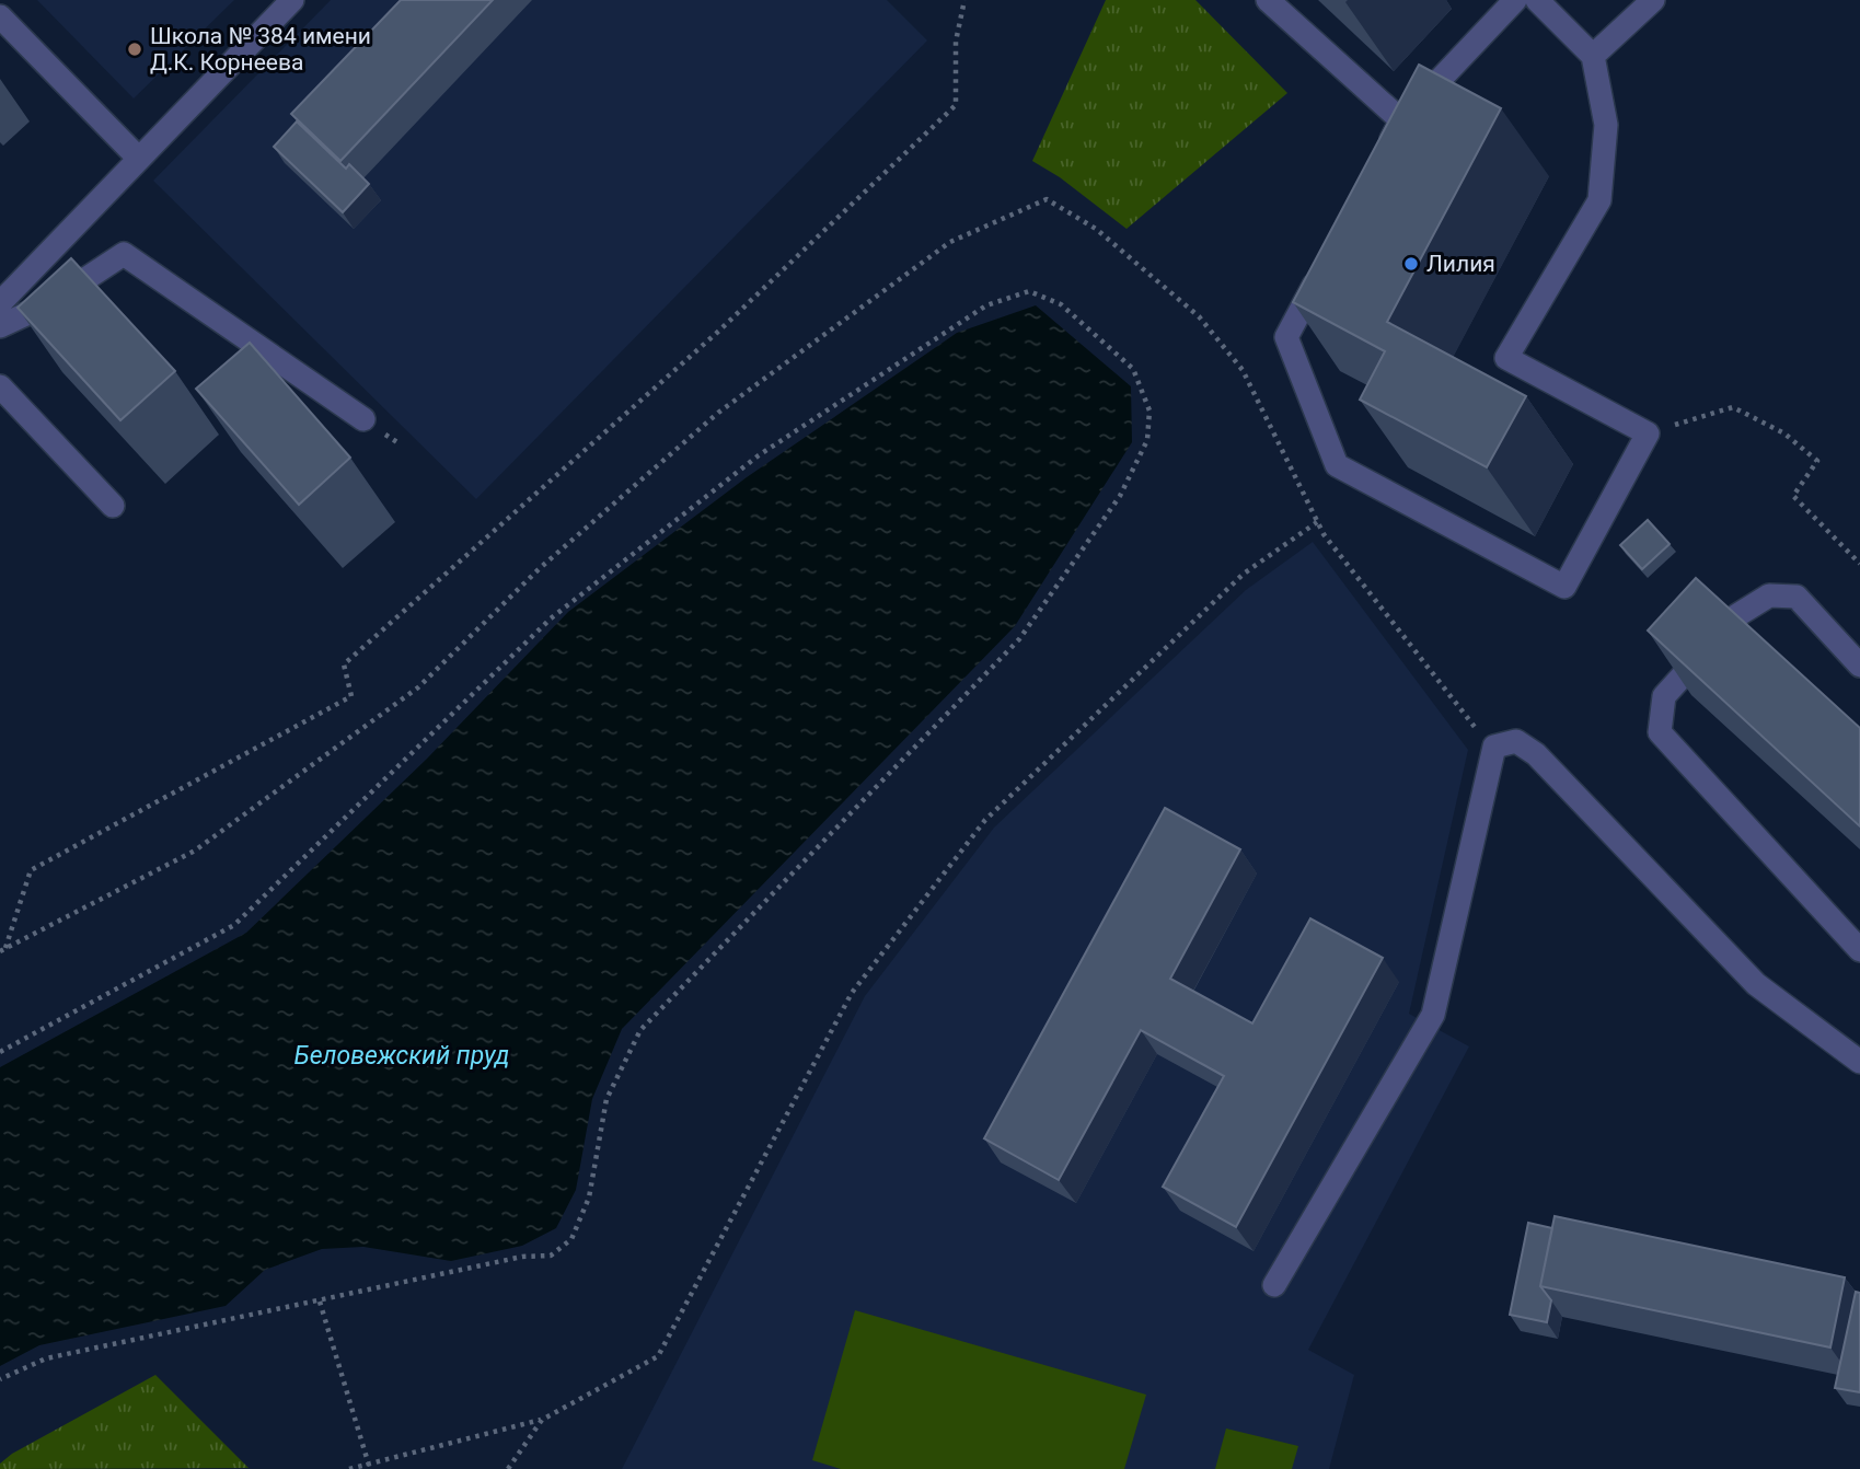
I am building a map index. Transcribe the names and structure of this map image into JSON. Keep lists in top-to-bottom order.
{
  "water": ["Беловежский пруд"],
  "places": ["Школа № 384 имени Д.К. Корнеева", "Лилия"]
}
